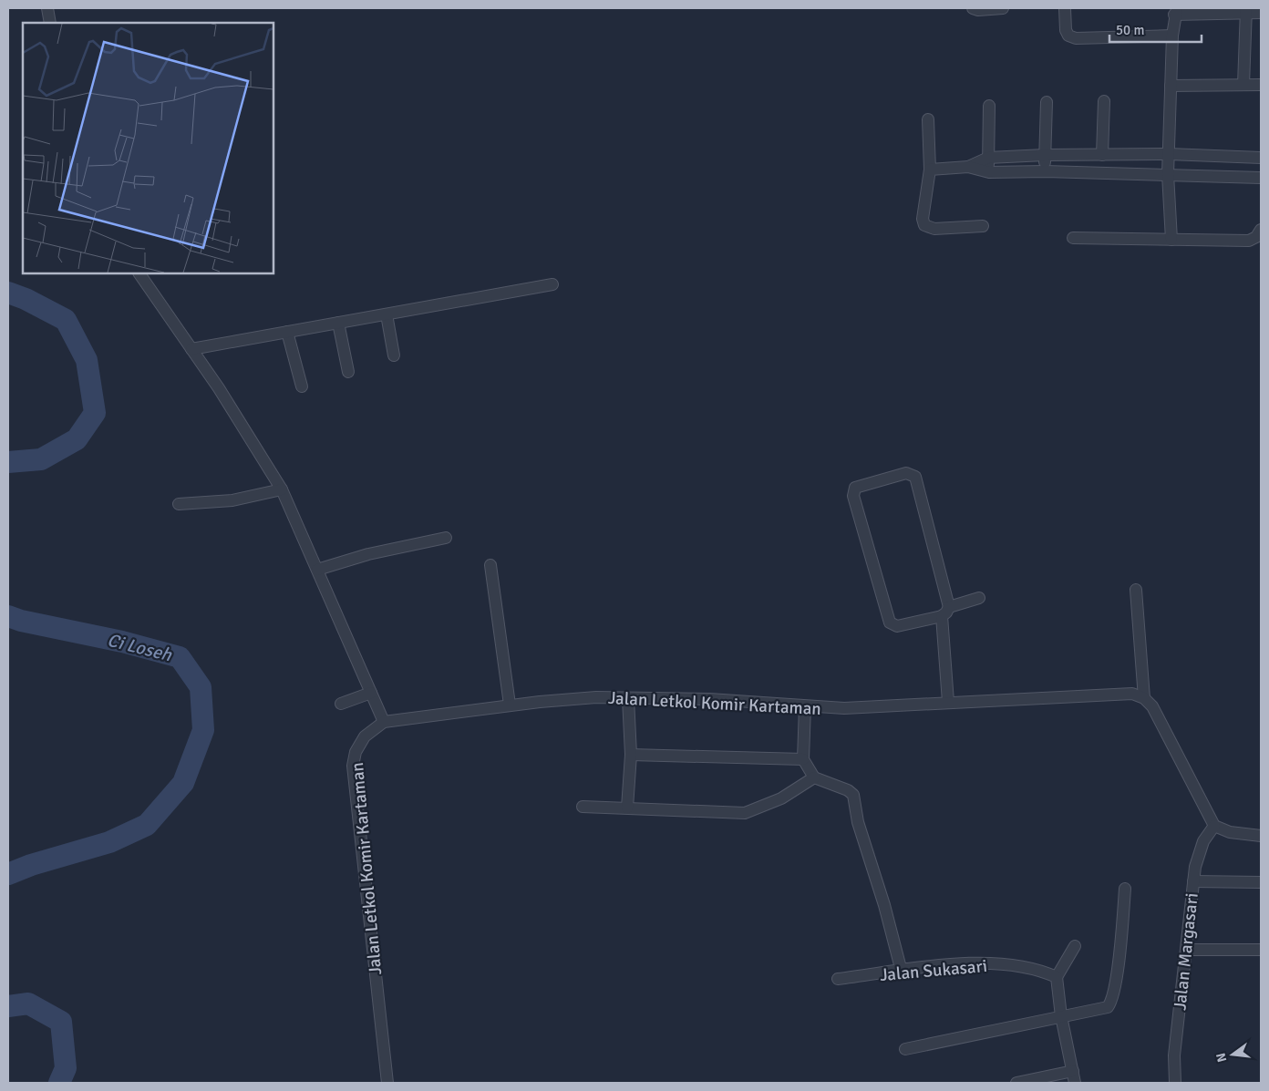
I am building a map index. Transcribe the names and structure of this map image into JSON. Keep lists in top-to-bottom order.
{
  "streets": {
    "street": ["Jalan Letkol Komir Kartaman", "Jalan Margasari", "Jalan Sukasari"]
  },
  "water": ["Ci Loseh"],
  "scale_bar": "50 m",
  "north": "left"
}
